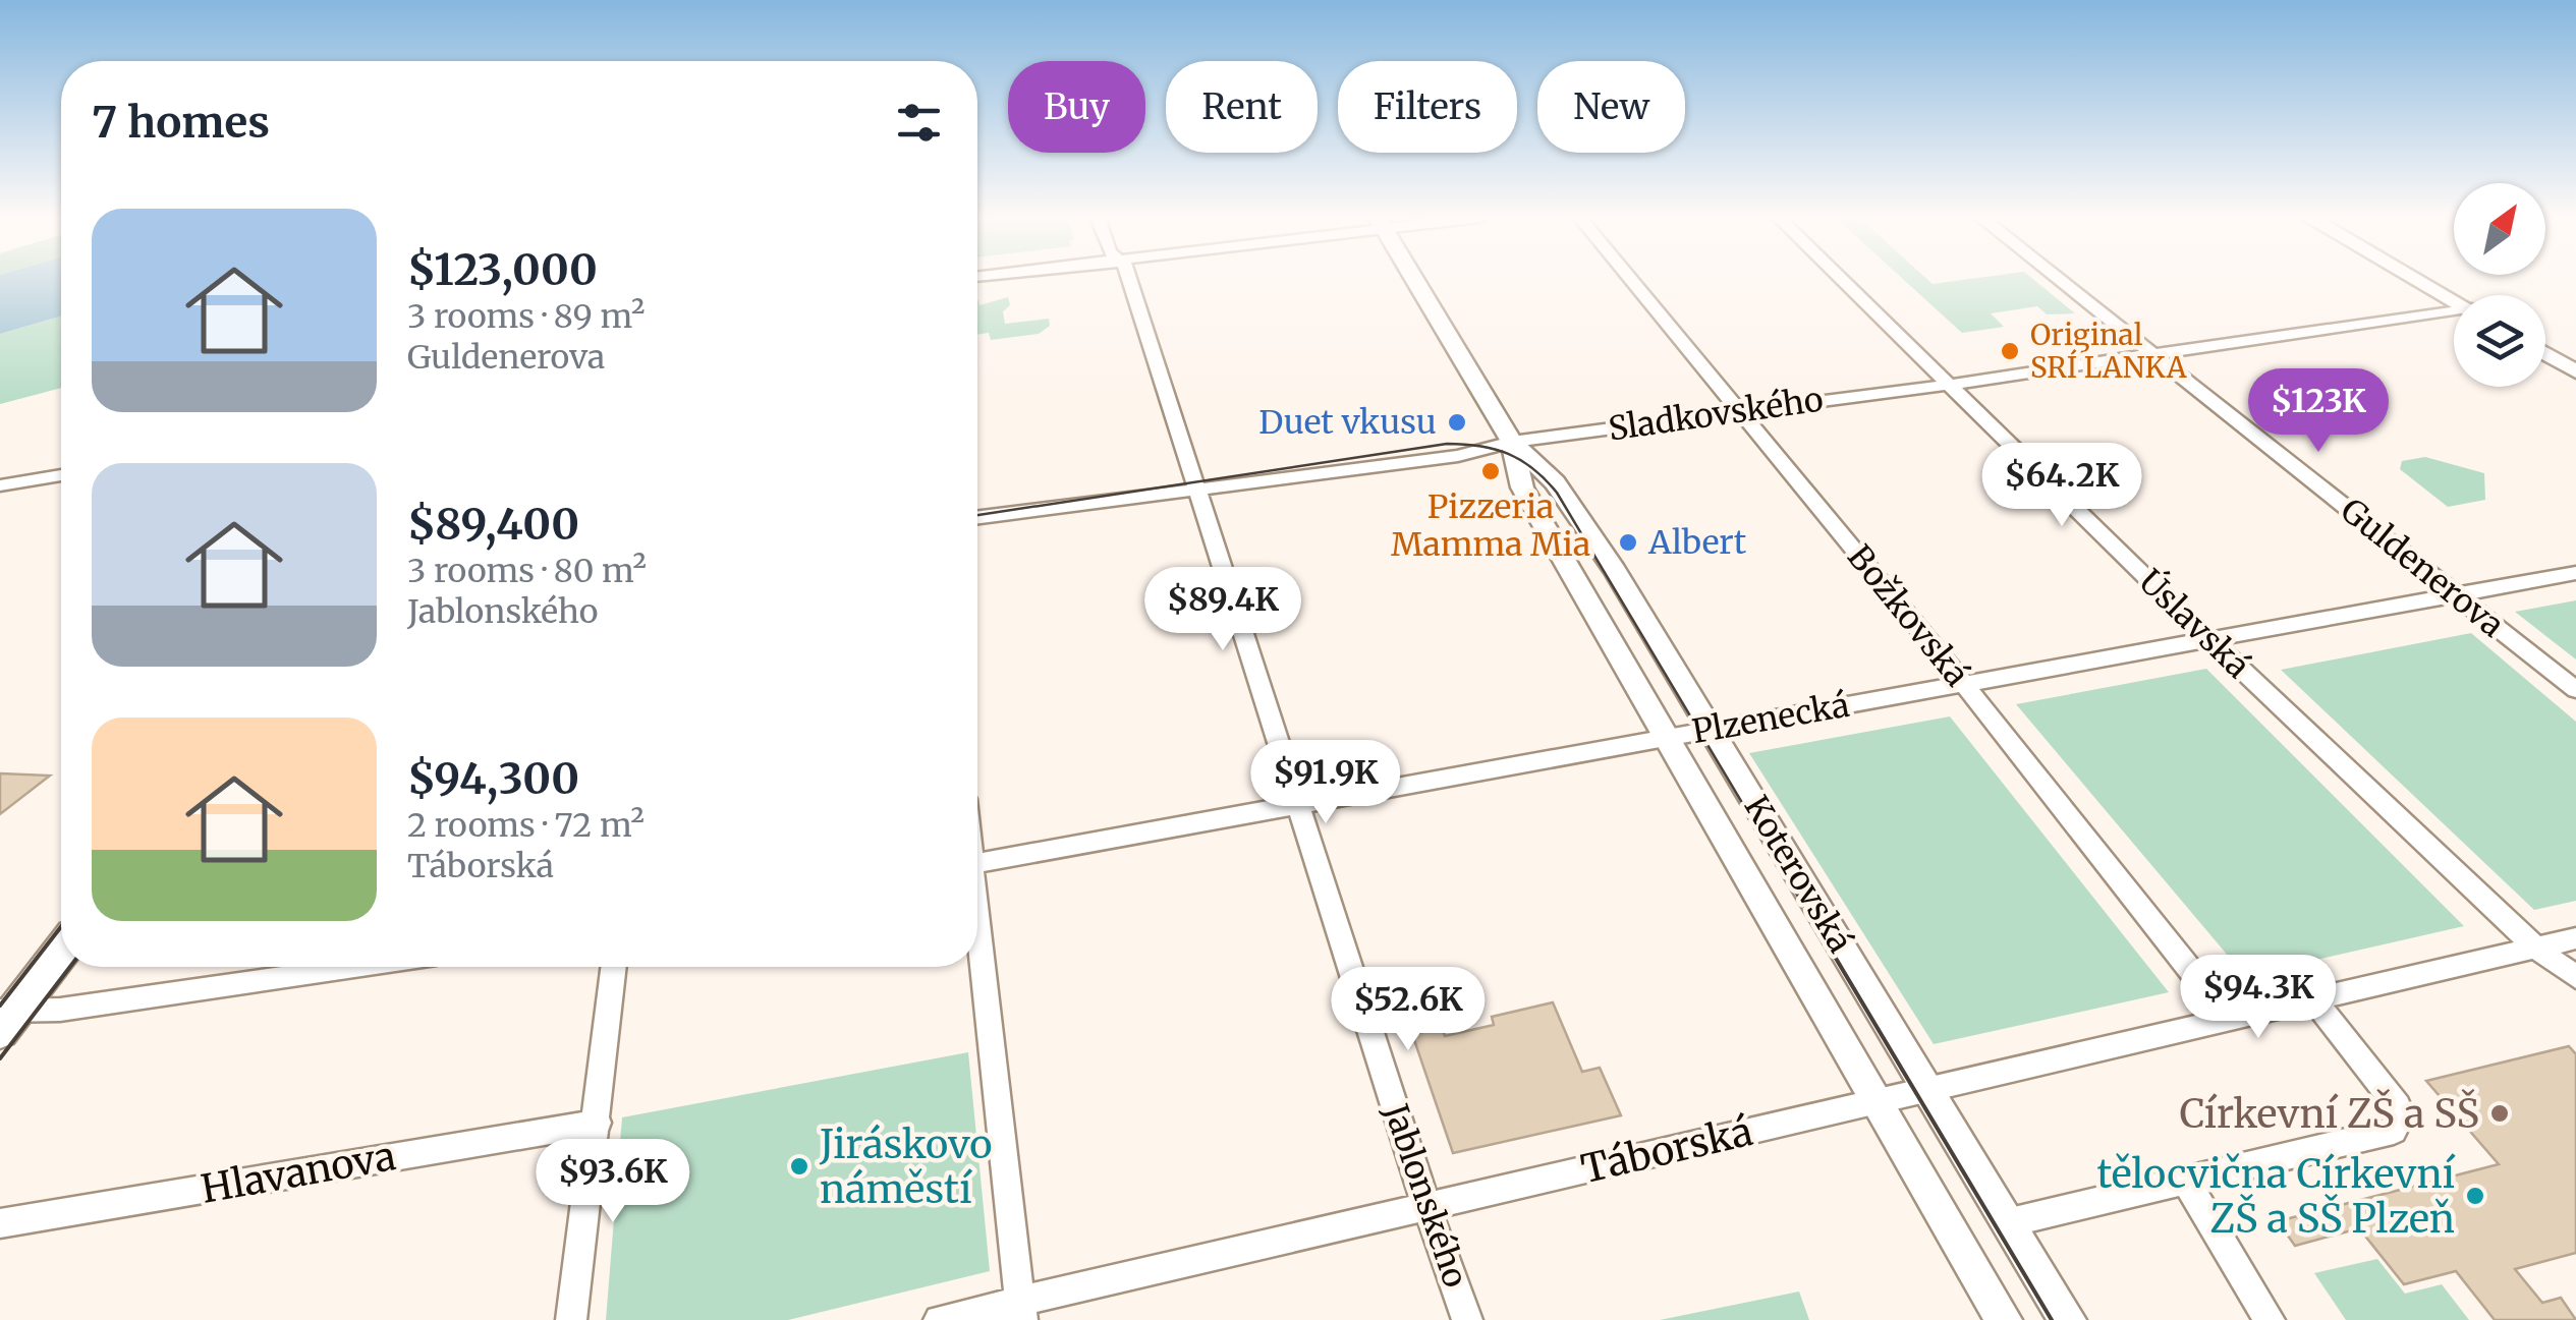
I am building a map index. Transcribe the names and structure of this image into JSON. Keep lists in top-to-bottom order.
{
  "streets": {
    "street": [
      "Sladkovského",
      "Guldenerova",
      "Božkovská",
      "Úslavská",
      "Plzenecká",
      "Koterovská",
      "Táborská",
      "Hlavanova",
      "Jablonského"
    ]
  },
  "crossings": [
    ["Sladkovského", "Guldenerova"],
    ["Sladkovského", "Božkovská"],
    ["Sladkovského", "Úslavská"],
    ["Sladkovského", "Koterovská"],
    ["Sladkovského", "Jablonského"],
    ["Guldenerova", "Plzenecká"],
    ["Božkovská", "Plzenecká"],
    ["Božkovská", "Táborská"],
    ["Úslavská", "Plzenecká"],
    ["Úslavská", "Táborská"],
    ["Plzenecká", "Koterovská"],
    ["Plzenecká", "Jablonského"],
    ["Koterovská", "Táborská"],
    ["Táborská", "Jablonského"]
  ],
  "places": [
    "Original SRÍ LANKA",
    "Duet vkusu",
    "Pizzeria Mamma Mia",
    "Albert",
    "Církevní ZŠ a SŠ",
    "Jiráskovo náměstí",
    "tělocvična Církevní ZŠ a SŠ Plzeň"
  ],
  "north": "top right",
  "page": {
    "chip": [
      "Buy",
      "Rent",
      "Filters",
      "New"
    ],
    "heading": "7 homes",
    "list": [
      {
        "name": "$123,000",
        "note": "3 rooms · 89 m² · Guldenerova"
      },
      {
        "name": "$89,400",
        "note": "3 rooms · 80 m² · Jablonského"
      },
      {
        "name": "$94,300",
        "note": "2 rooms · 72 m² · Táborská"
      }
    ],
    "price": [
      "$123K",
      "$64.2K",
      "$89.4K",
      "$91.9K",
      "$94.3K",
      "$52.6K",
      "$93.6K"
    ]
  }
}
